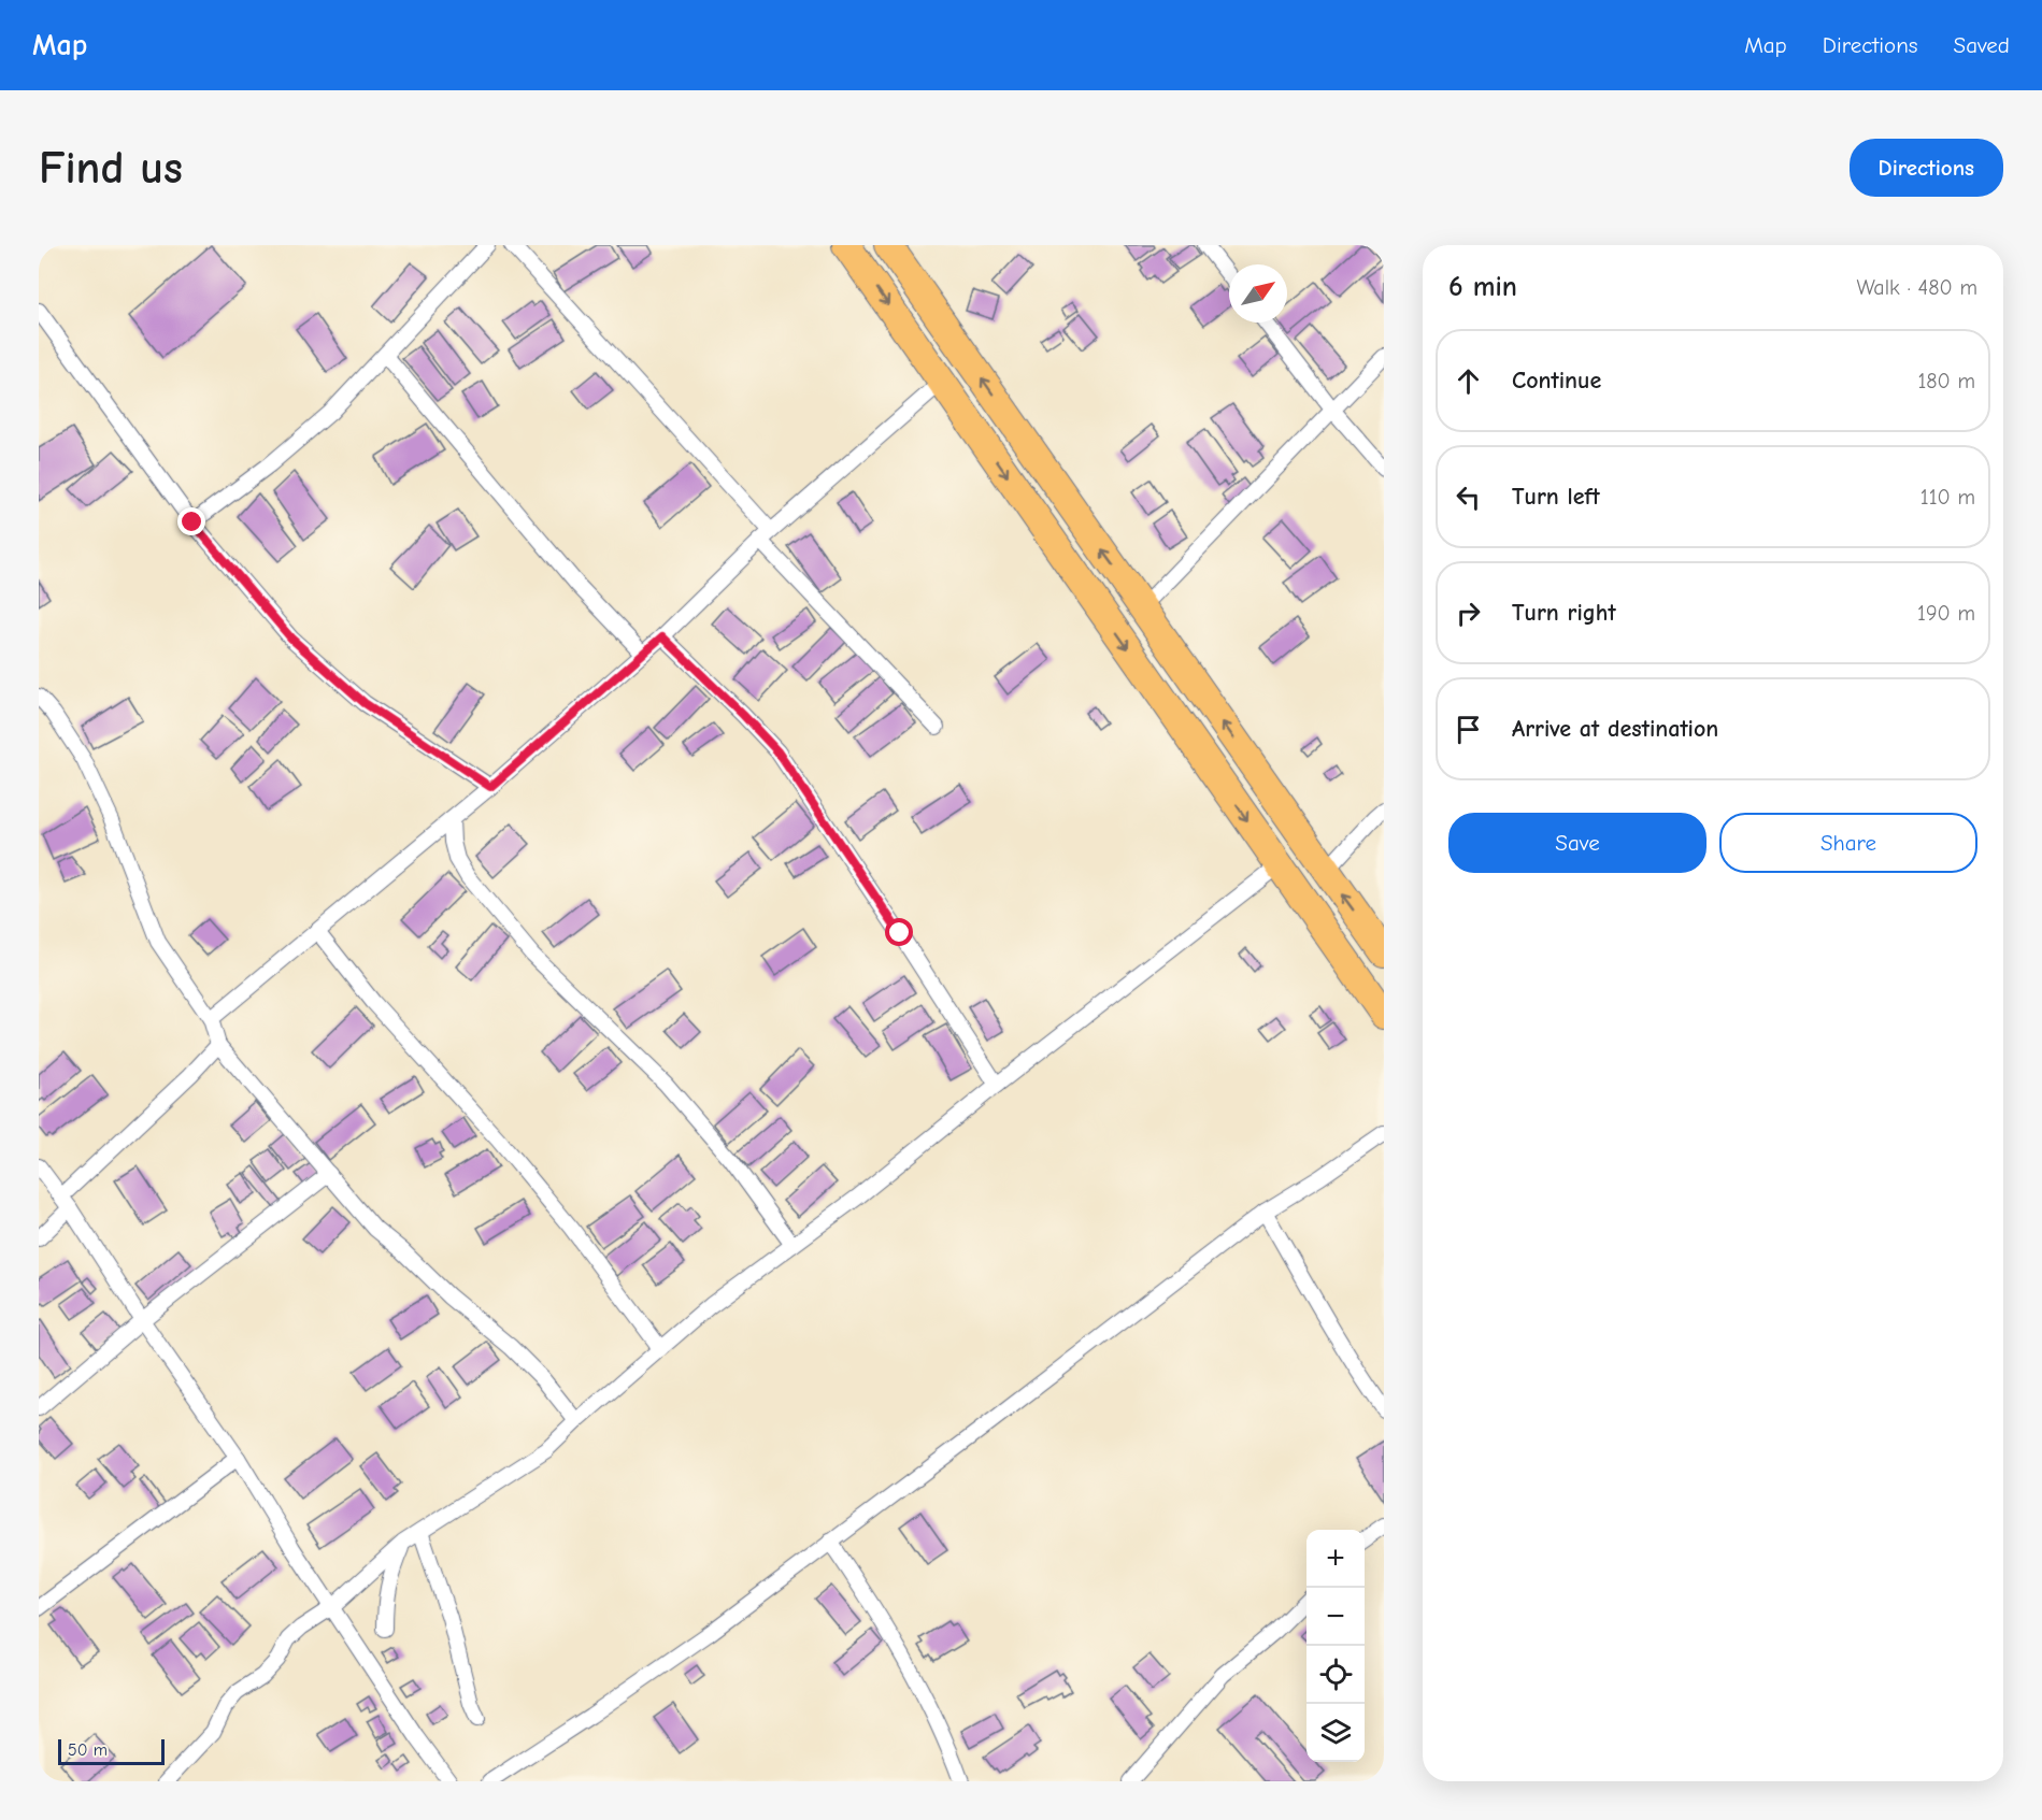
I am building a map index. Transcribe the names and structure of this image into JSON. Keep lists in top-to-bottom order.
{
  "scale_bar": "50 m",
  "north": "top right",
  "page": {
    "header": "Map",
    "nav": ["Map", "Directions", "Saved"],
    "buttons": [
      "Directions",
      ["Save", "Share"]
    ],
    "title": "Find us",
    "heading": ["6 min", "Walk · 480 m"],
    "list": [
      ["Continue", "180 m"],
      ["Turn left", "110 m"],
      ["Turn right", "190 m"],
      "Arrive at destination"
    ],
    "map_buttons": ["+", "−"],
    "scale": "50 m"
  }
}
